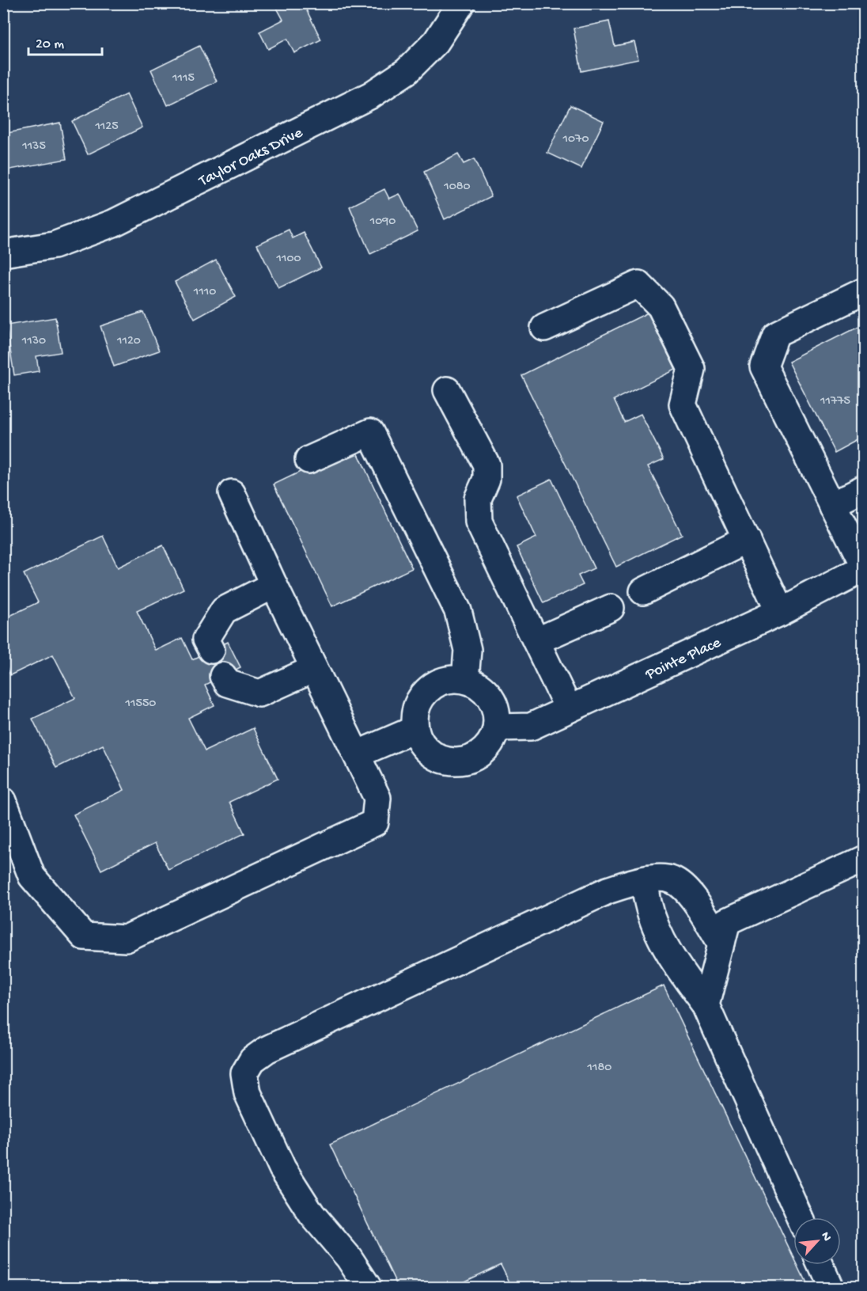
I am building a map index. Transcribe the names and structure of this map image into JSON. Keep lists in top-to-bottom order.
{
  "streets": {
    "street": ["Taylor Oaks Drive", "Pointe Place"]
  },
  "house_numbers": [
    "1115",
    "1125",
    "1070",
    "1135",
    "1080",
    "1090",
    "1100",
    "1110",
    "1130",
    "1120",
    "11775",
    "11550",
    "1180"
  ],
  "scale_bar": "20 m",
  "north": "top right"
}
